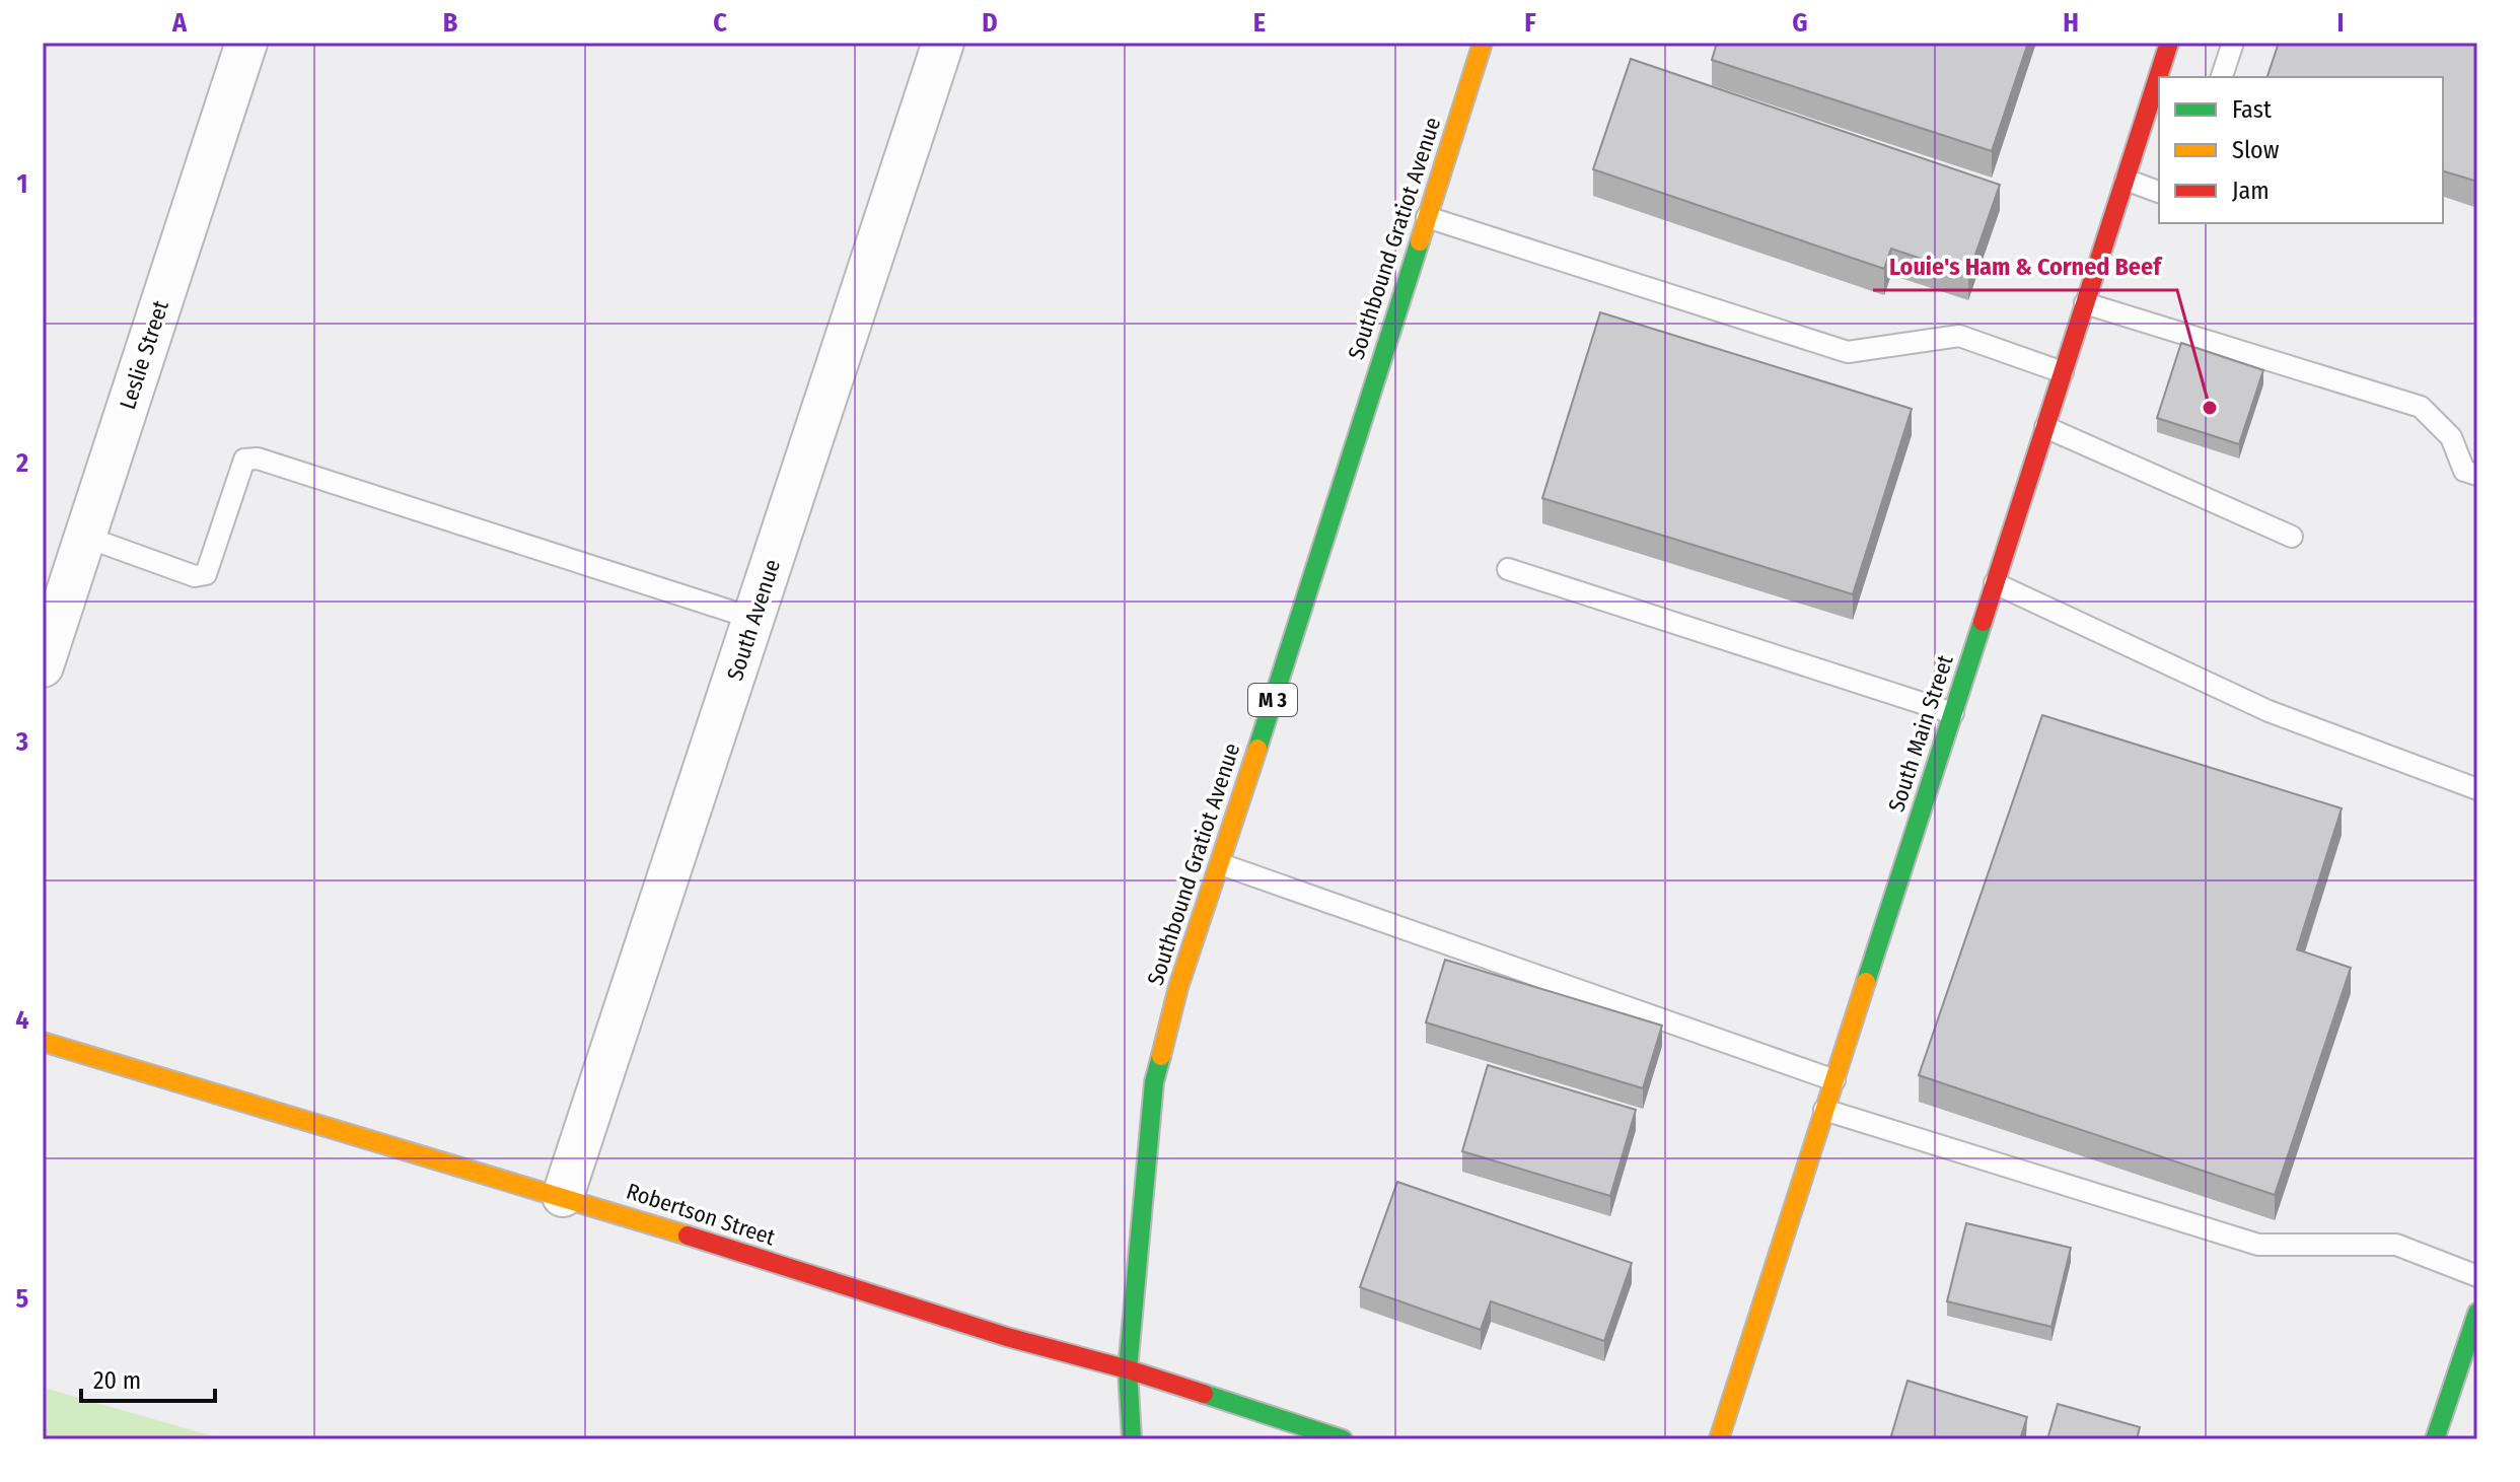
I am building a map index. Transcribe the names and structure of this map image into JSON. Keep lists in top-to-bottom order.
{
  "streets": {
    "street": [
      "Southbound Gratiot Avenue",
      "Leslie Street",
      "South Avenue",
      "M 3",
      "South Main Street",
      "Robertson Street"
    ]
  },
  "crossings": [
    ["Southbound Gratiot Avenue", "Robertson Street"],
    ["South Avenue", "Robertson Street"]
  ],
  "places": ["Louie's Ham & Corned Beef"],
  "legend": ["Fast", "Slow", "Jam"],
  "scale_bar": "20 m",
  "grid": {
    "columns": [
      "A",
      "B",
      "C",
      "D",
      "E",
      "F",
      "G",
      "H",
      "I"
    ],
    "rows": [
      "1",
      "2",
      "3",
      "4",
      "5"
    ]
  }
}
